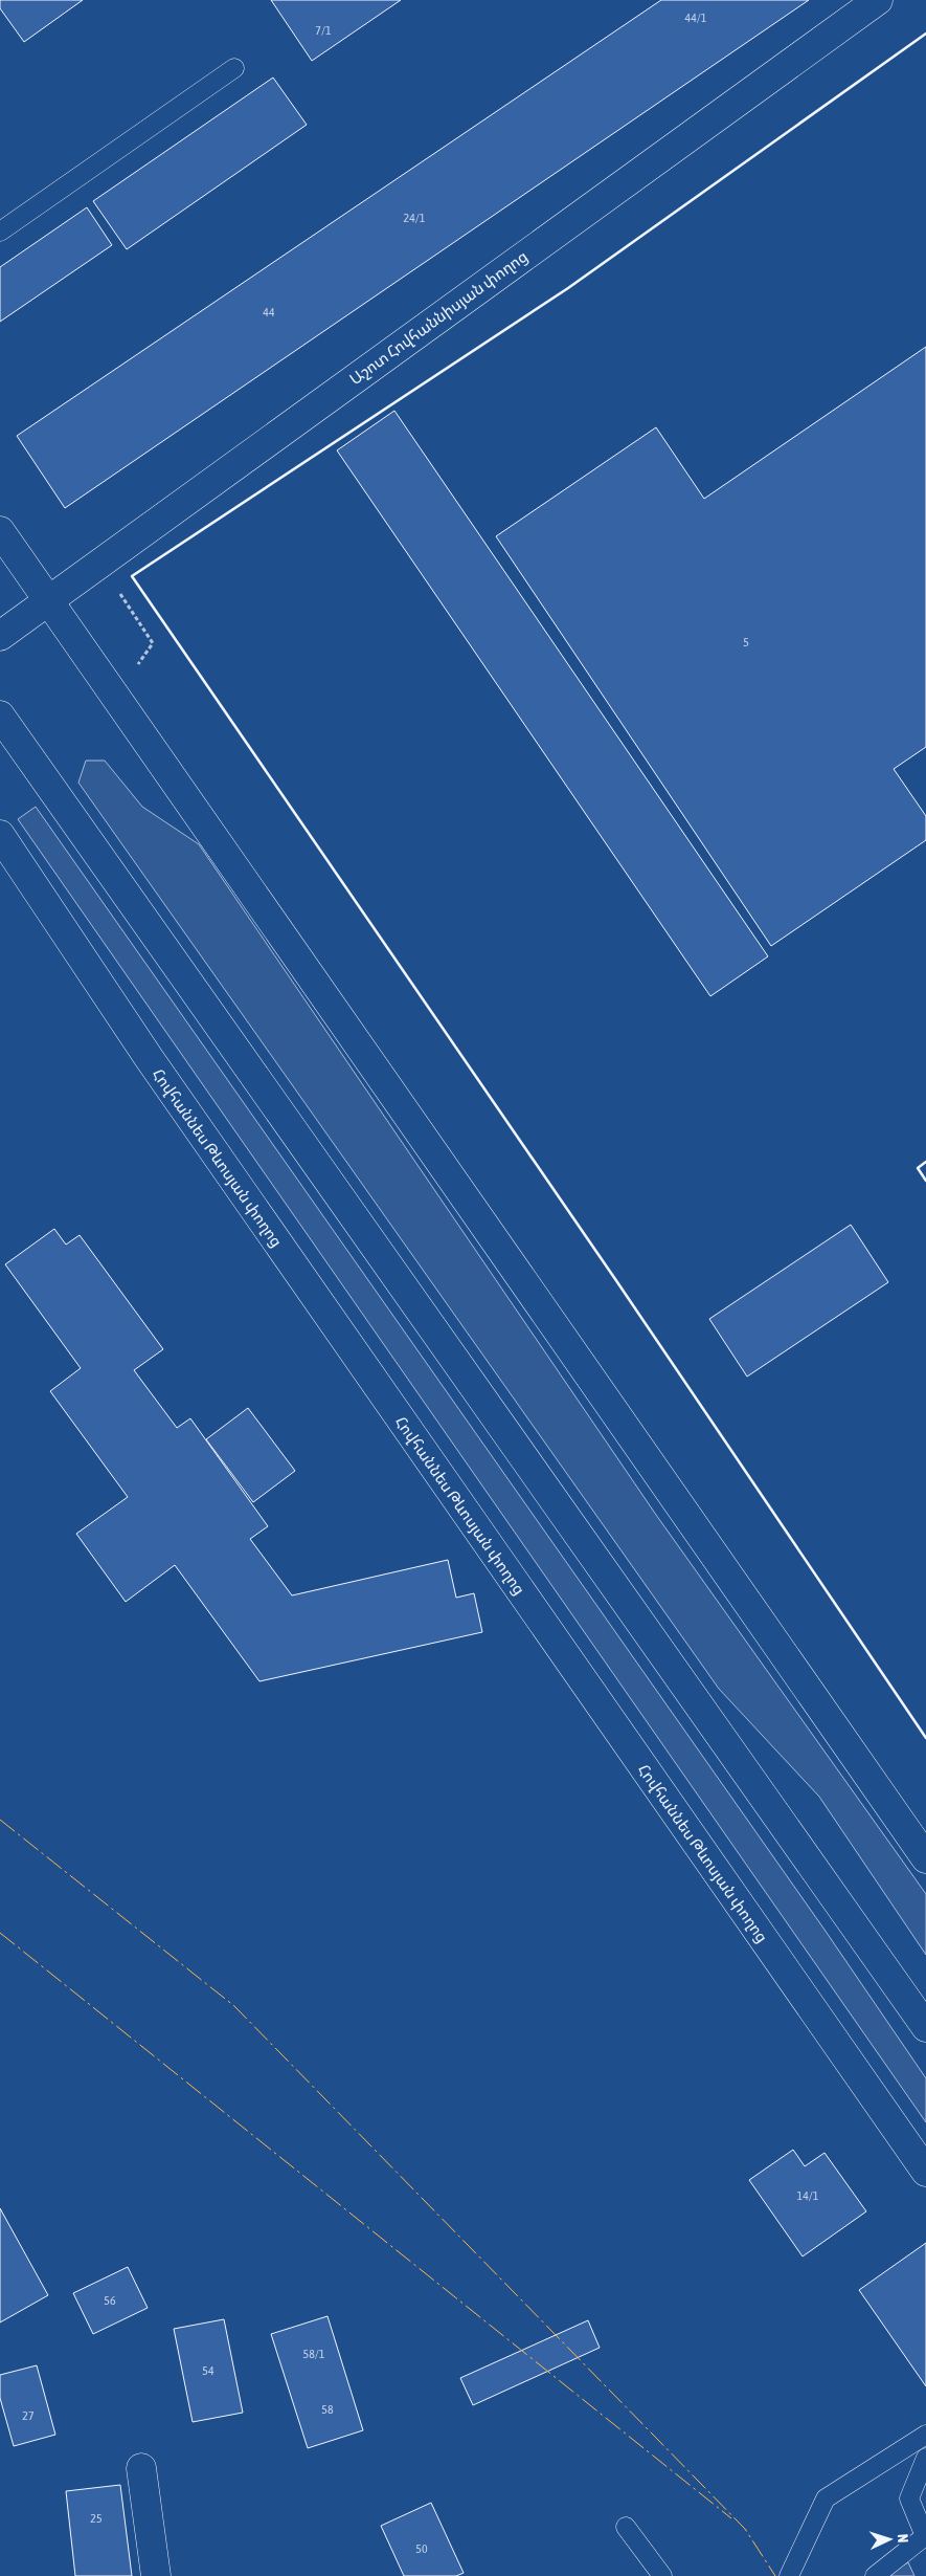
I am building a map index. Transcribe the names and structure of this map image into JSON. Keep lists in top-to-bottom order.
{
  "streets": {
    "main road": ["Աշոտ Հովհաննիսյան փողոց", "Հովհաննես Թևոսյան փողոց"]
  },
  "house_numbers": [
    "44/1",
    "7/1",
    "24/1",
    "44",
    "5",
    "14/1",
    "56",
    "58/1",
    "54",
    "58",
    "27",
    "25",
    "50"
  ],
  "north": "right"
}
